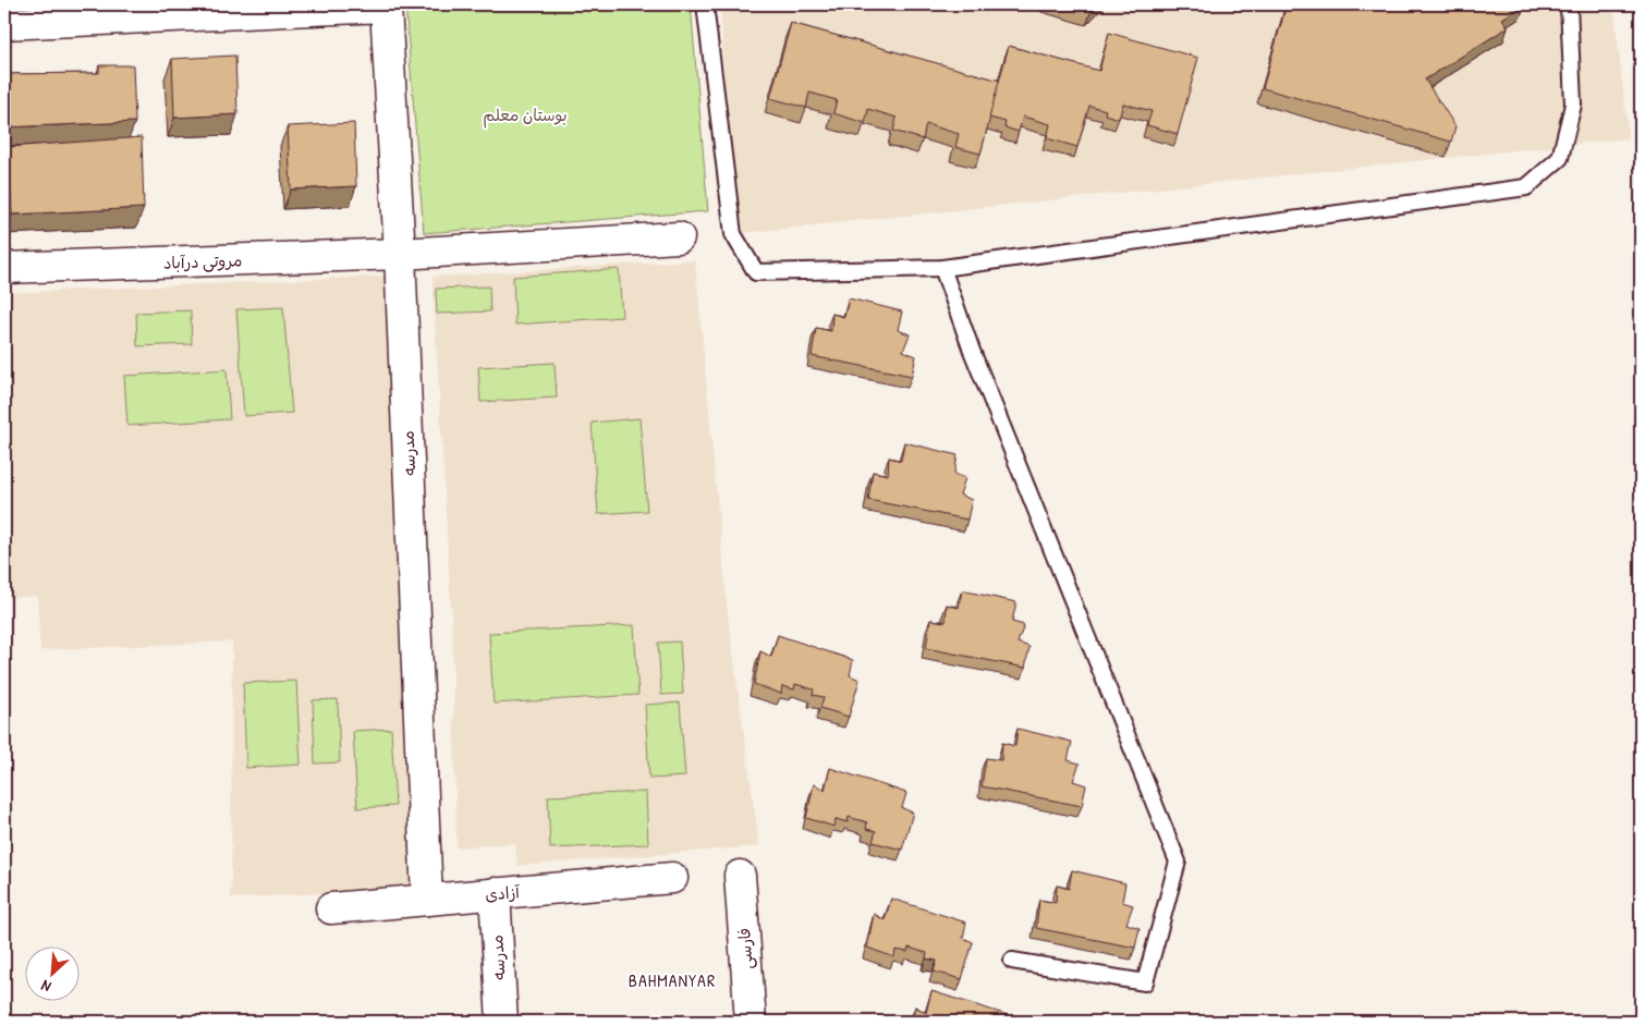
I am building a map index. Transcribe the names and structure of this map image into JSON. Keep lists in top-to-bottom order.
{
  "streets": {
    "street": [
      "مروتی درآباد",
      "مدرسه",
      "آزادی",
      "فارسی"
    ]
  },
  "crossings": [
    ["مروتی درآباد", "مدرسه"],
    ["مدرسه", "آزادی"]
  ],
  "districts": ["BAHMANYAR"],
  "parks": ["بوستان معلم"],
  "north": "bottom left"
}
